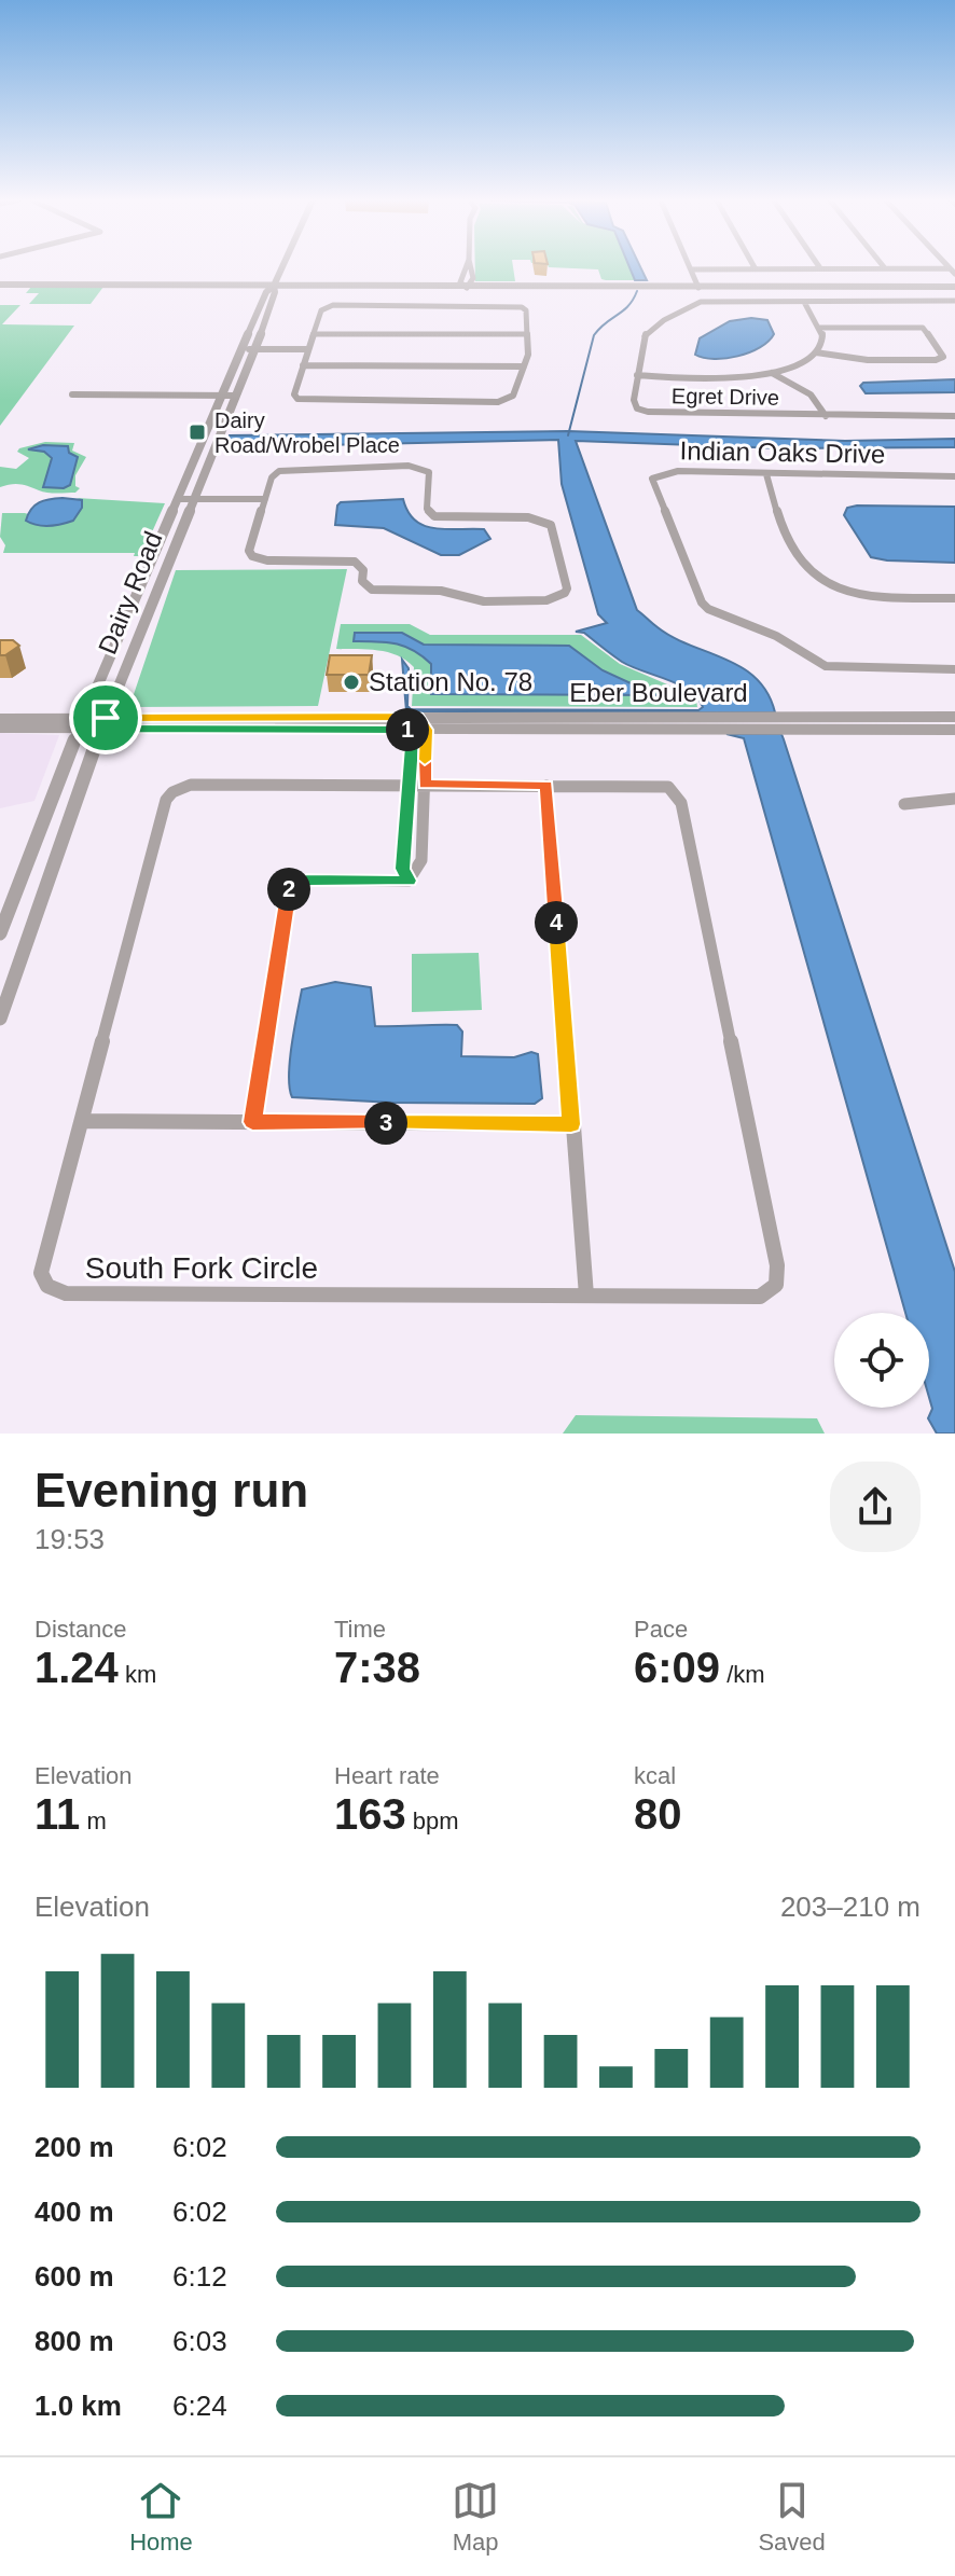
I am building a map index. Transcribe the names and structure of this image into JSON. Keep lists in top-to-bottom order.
{
  "streets": {
    "street": [
      "Egret Drive",
      "Indian Oaks Drive",
      "Dairy Road",
      "Eber Boulevard",
      "South Fork Circle"
    ]
  },
  "crossings": [
    ["Dairy Road", "Eber Boulevard"]
  ],
  "places": {
    "transit": ["Dairy Road/Wrobel Place"],
    "other": ["Station No. 78"]
  },
  "page": {
    "pins": [
      "1",
      "2",
      "4",
      "3"
    ],
    "heading": ["Evening run", "19:53"],
    "stats": [
      ["Distance", "1.24 km"],
      ["Time", "7:38"],
      ["Pace", "6:09 /km"],
      ["Elevation", "11 m"],
      ["Heart rate", "163 bpm"],
      ["kcal", "80"]
    ],
    "chart": ["Elevation", "203–210 m"],
    "list": [
      {
        "name": "200 m",
        "note": "6:02"
      },
      {
        "name": "400 m",
        "note": "6:02"
      },
      {
        "name": "600 m",
        "note": "6:12"
      },
      {
        "name": "800 m",
        "note": "6:03"
      },
      {
        "name": "1.0 km",
        "note": "6:24"
      }
    ],
    "tabs": ["Home", "Map", "Saved"]
  }
}
